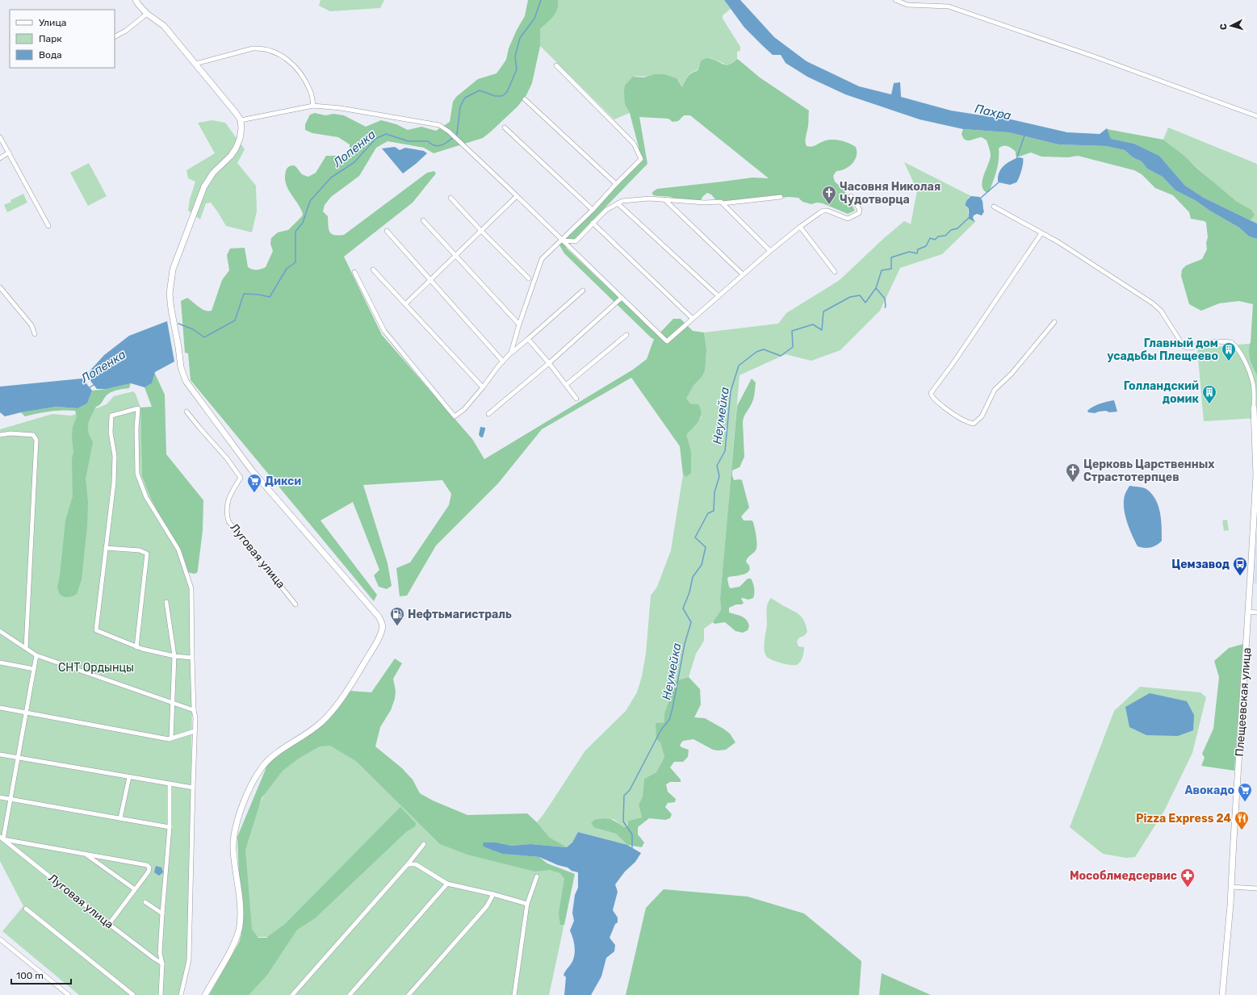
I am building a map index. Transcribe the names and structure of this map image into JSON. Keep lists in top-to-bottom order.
{
  "streets": {
    "street": ["Луговая улица", "Плещеевская улица"]
  },
  "water": ["Пахра", "Лопенка", "Неумейка"],
  "parks": ["СНТ Ордынцы"],
  "places": {
    "church": ["Часовня Николая Чудотворца", "Церковь Царственных Страстотерпцев"],
    "building": ["Главный дом усадьбы Плещеево", "Голландский домик"],
    "supermarket": ["Дикси", "Авокадо"],
    "bus stop": ["Цемзавод"],
    "fuel station": ["Нефтьмагистраль"],
    "restaurant": ["Pizza Express 24"],
    "pharmacy": ["Мособлмедсервис"]
  },
  "legend": ["Улица", "Парк", "Вода"],
  "scale_bar": "100 m",
  "north": "left"
}
